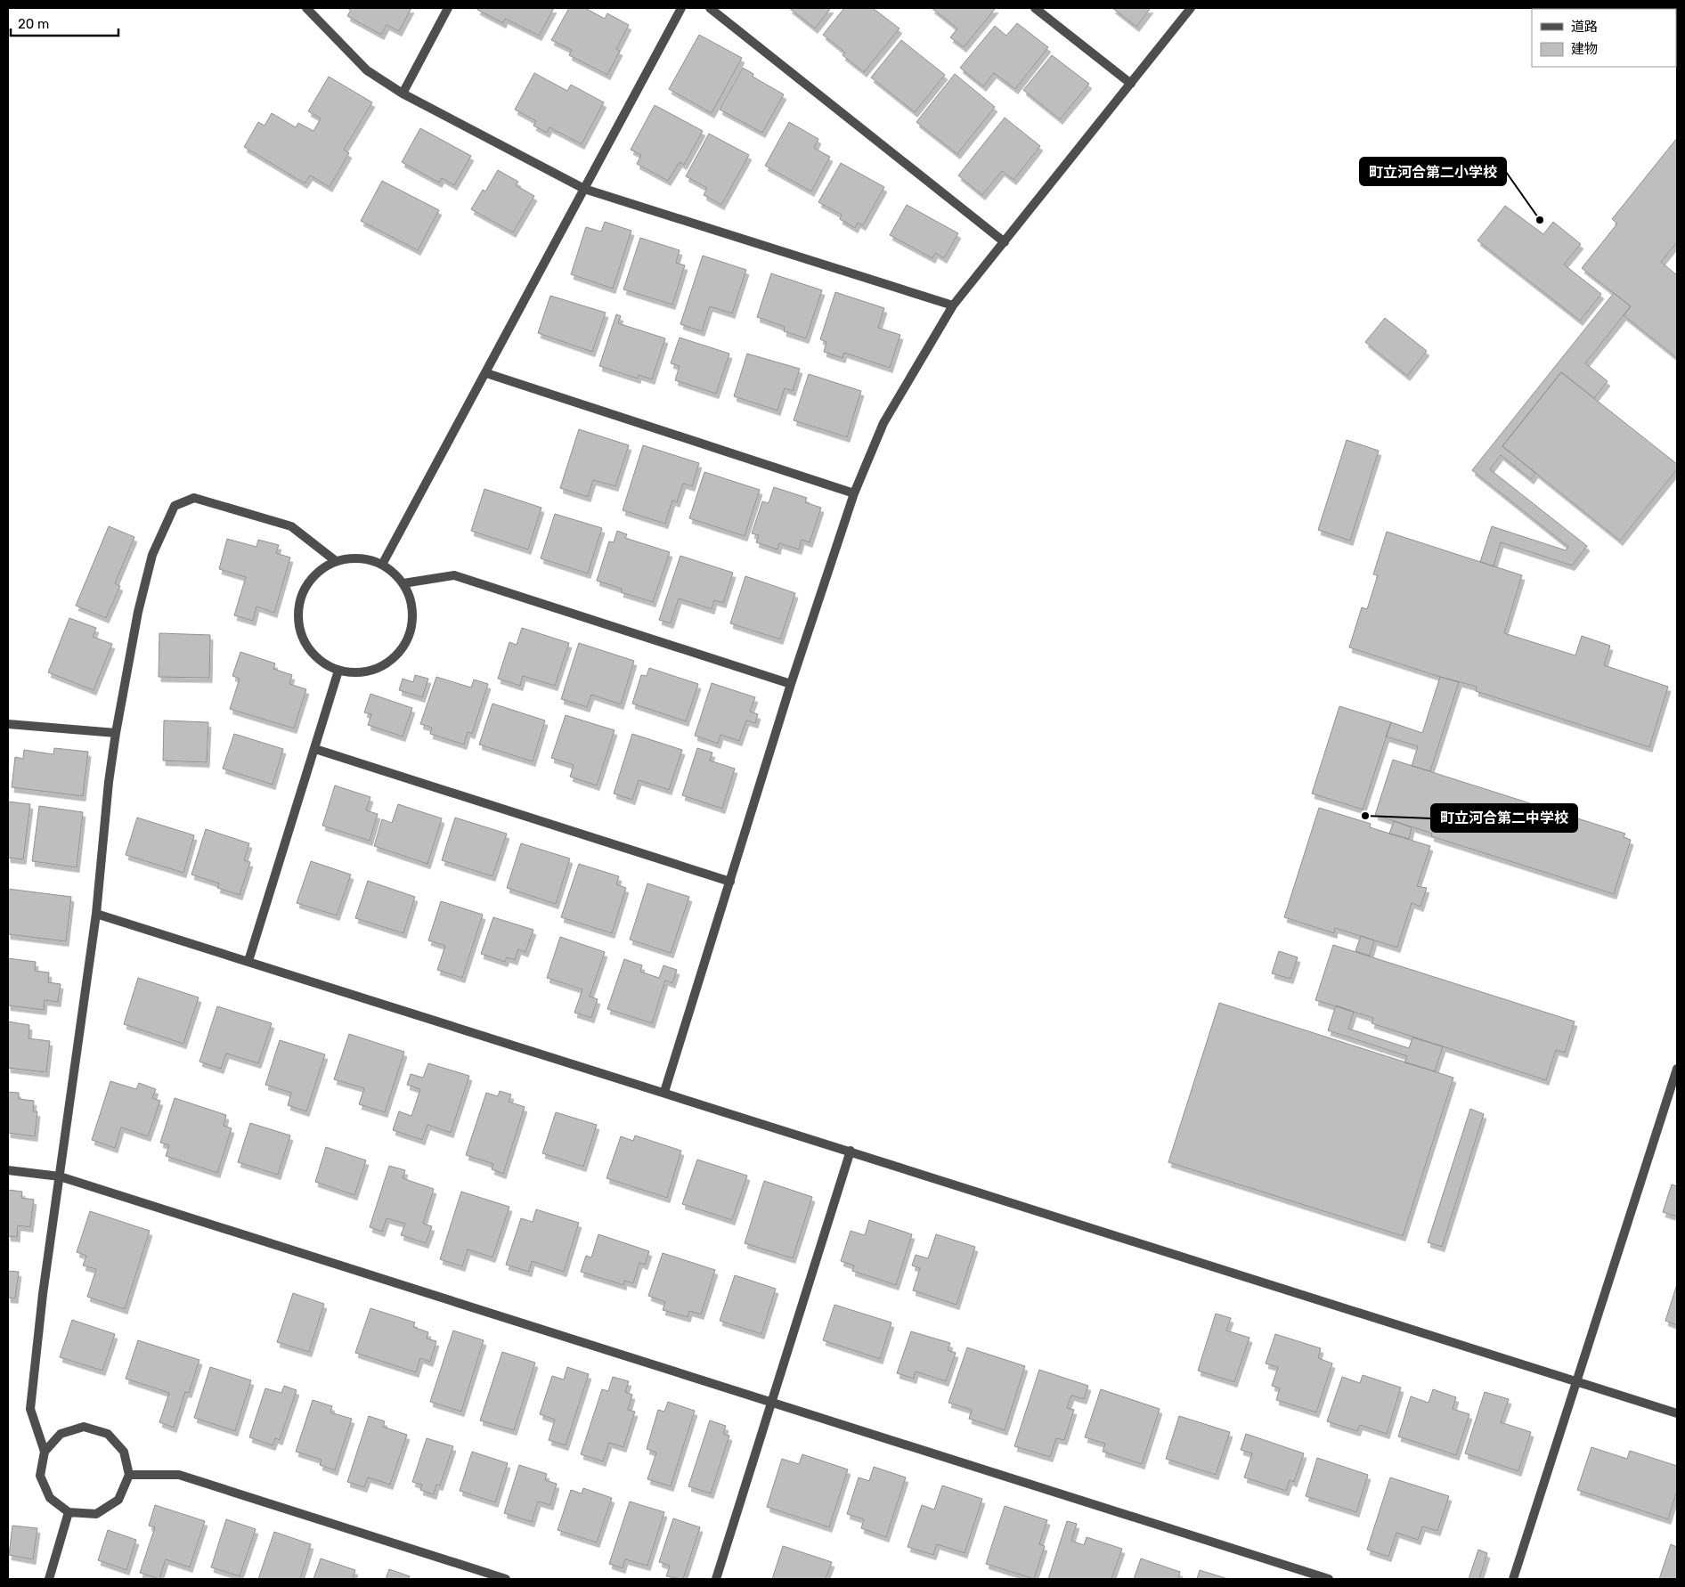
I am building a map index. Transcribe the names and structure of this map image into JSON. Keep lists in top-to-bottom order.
{
  "places": ["町立河合第二小学校", "町立河合第二中学校"],
  "legend": ["道路", "建物"],
  "scale_bar": "20 m"
}
